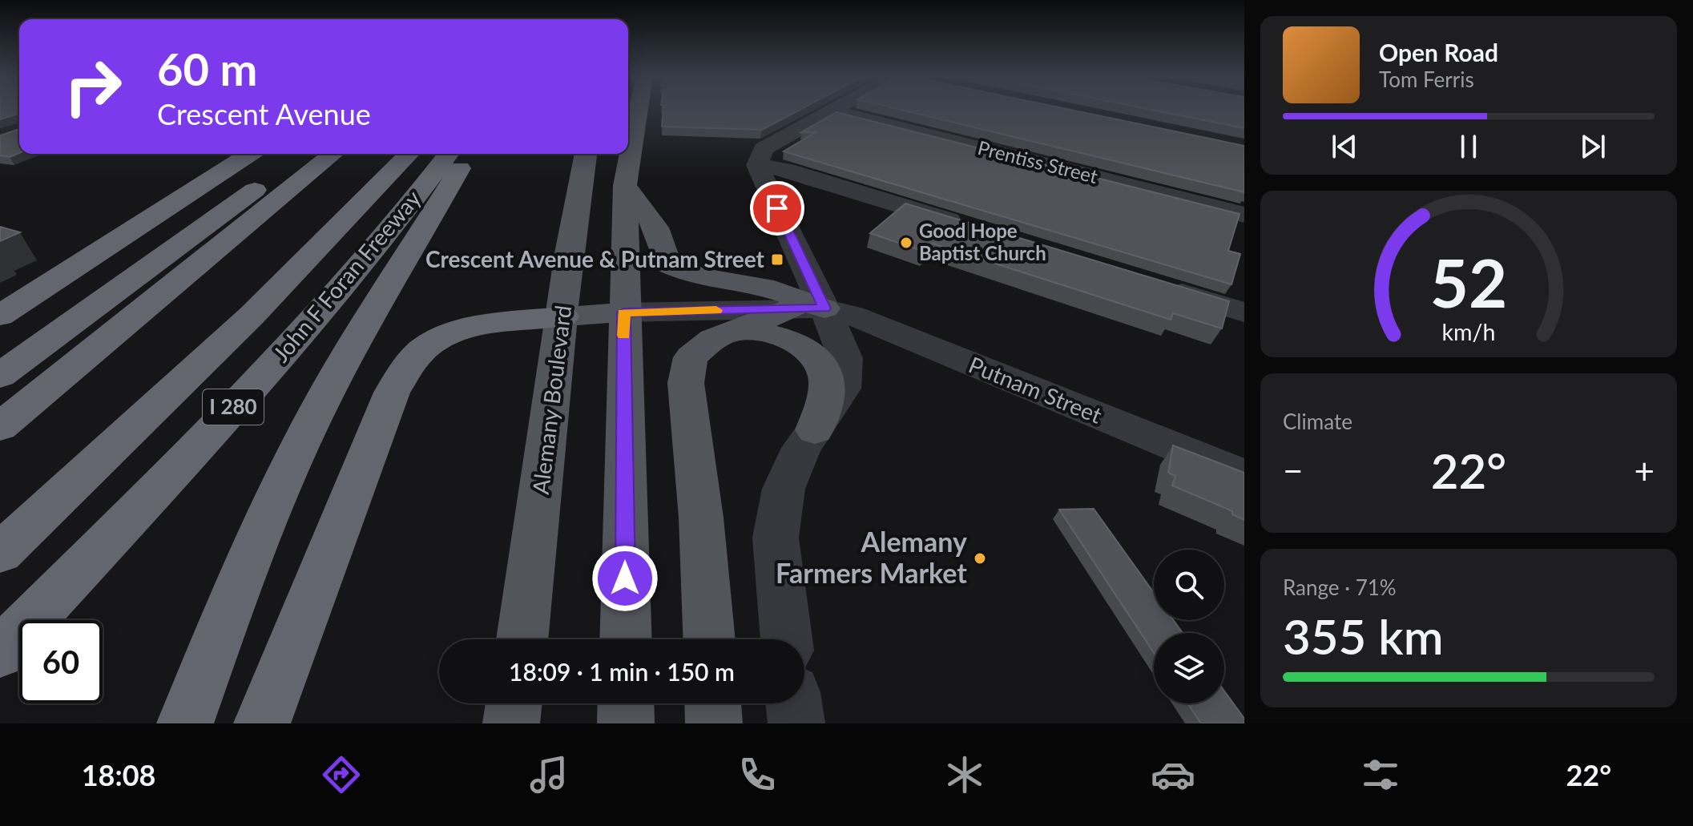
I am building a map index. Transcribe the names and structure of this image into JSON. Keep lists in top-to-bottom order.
{
  "streets": {
    "highway": ["John F Foran Freeway", "I 280"],
    "main road": ["Alemany Boulevard"],
    "street": ["Prentiss Street", "Putnam Street"]
  },
  "places": {
    "other": ["Good Hope Baptist Church", "Alemany Farmers Market"],
    "transit": ["Crescent Avenue & Putnam Street"]
  },
  "page": {
    "turn": ["60 m", "Crescent Avenue"],
    "song": ["Open Road", "Tom Ferris"],
    "tile": [
      "Climate",
      ["Range · 71%", "355 km"]
    ],
    "heat": ["−", "22°", "+"],
    "limit": "60",
    "trip": "18:09 · 1 min · 150 m",
    "tabs": ["18:08", "22°"],
    "gauge": ["52", "km/h"]
  }
}
